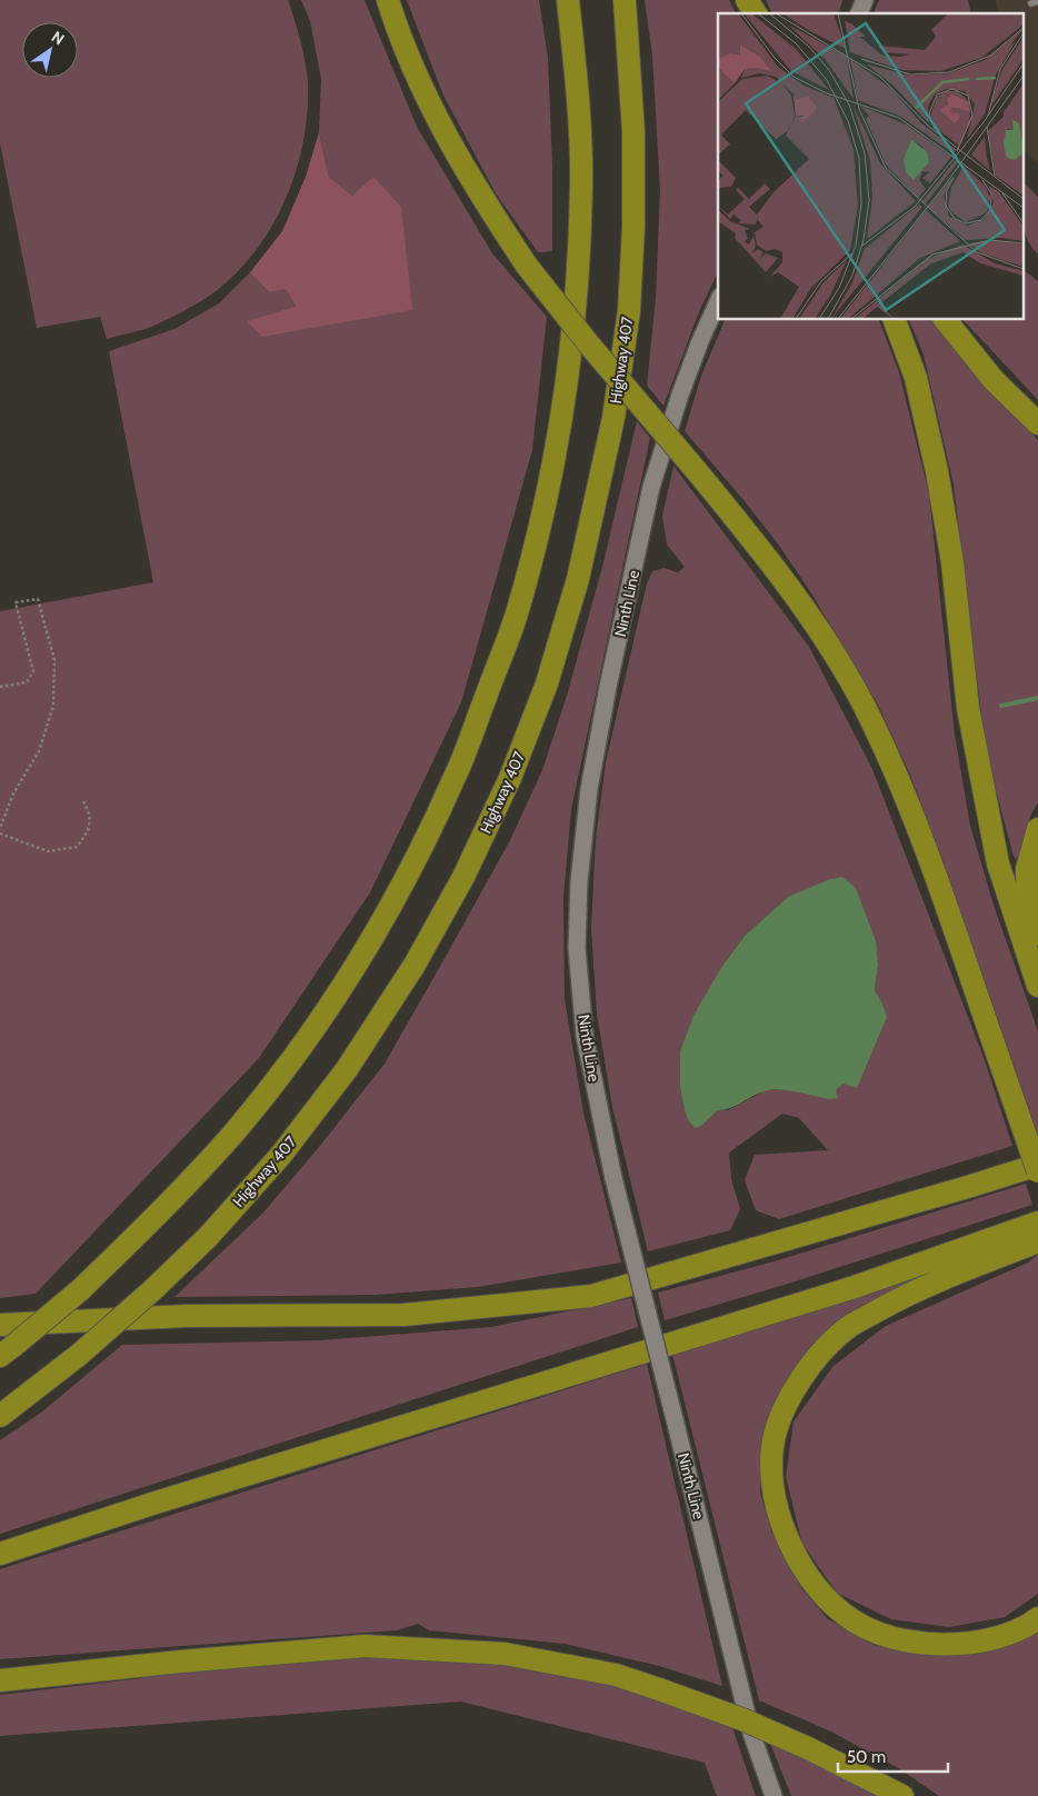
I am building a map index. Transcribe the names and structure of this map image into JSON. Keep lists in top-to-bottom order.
{
  "streets": {
    "highway": ["Highway 407"],
    "main road": ["Ninth Line"]
  },
  "scale_bar": "50 m",
  "north": "top right"
}
